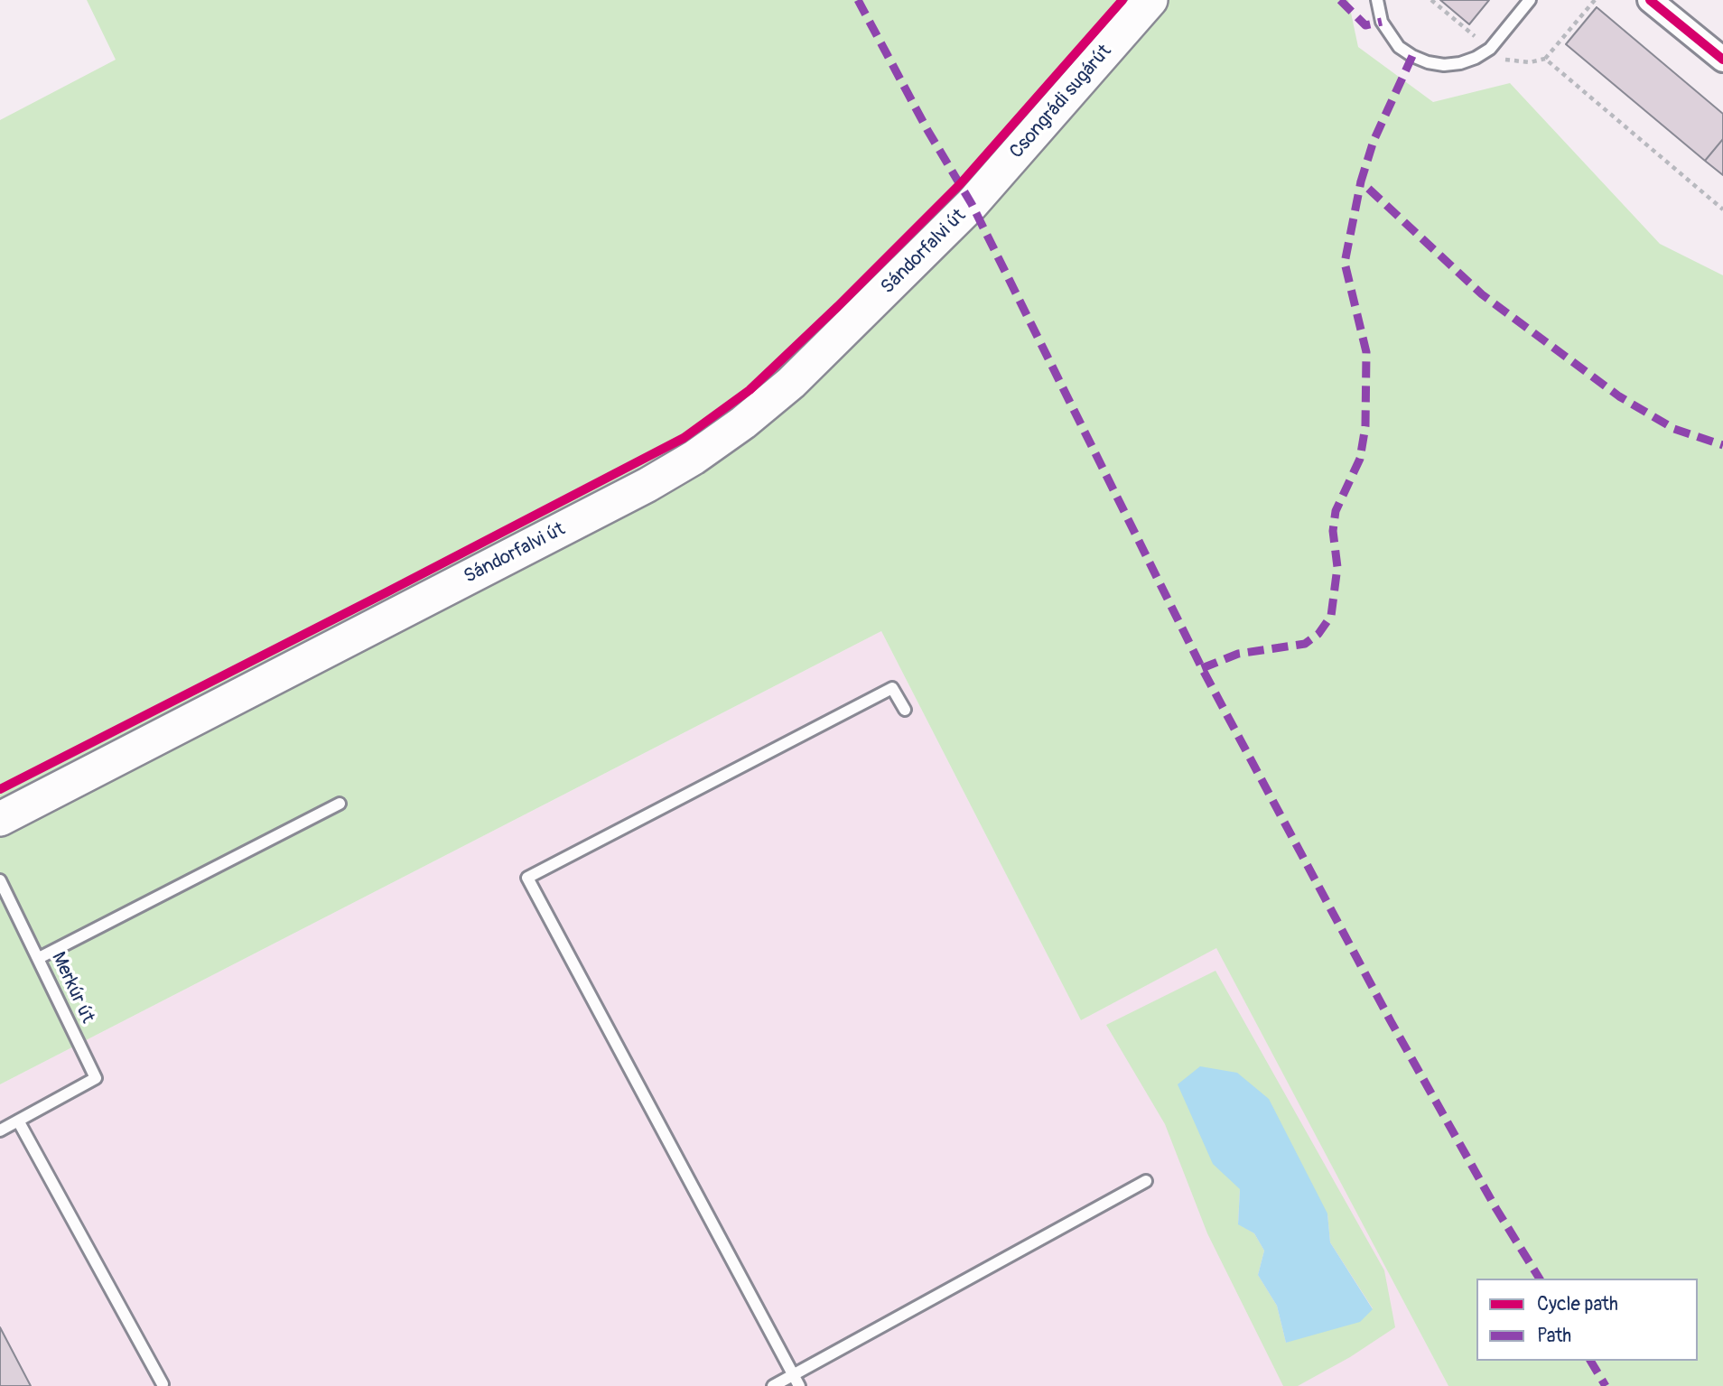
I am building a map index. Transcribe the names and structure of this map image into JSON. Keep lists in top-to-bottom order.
{
  "streets": {
    "main road": ["Csongrádi sugárút", "Sándorfalvi út"],
    "lane": ["Merkúr út"]
  },
  "crossings": [
    ["Csongrádi sugárút", "Sándorfalvi út"]
  ],
  "legend": ["Cycle path", "Path"]
}
